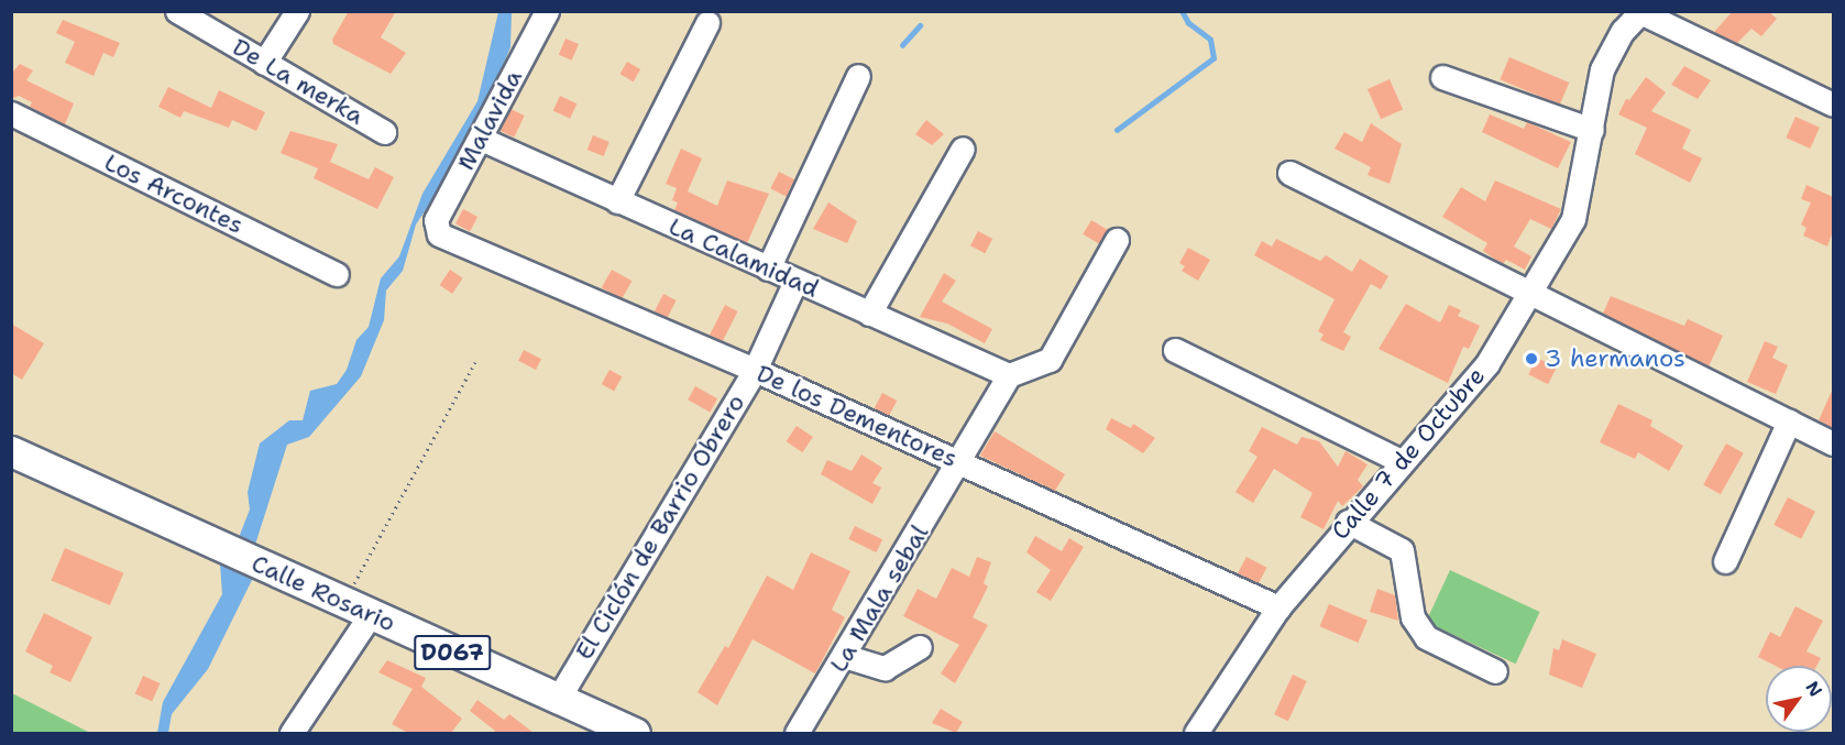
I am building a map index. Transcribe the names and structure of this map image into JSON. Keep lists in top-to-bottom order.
{
  "streets": {
    "main road": ["Calle Rosario", "D067"],
    "street": [
      "De La merka",
      "Malavida",
      "Los Arcontes",
      "La Calamidad",
      "De los Dementores",
      "Calle 7 de Octubre",
      "El Ciclón de Barrio Obrero",
      "La Mala sebal"
    ]
  },
  "crossings": [
    ["Malavida", "La Calamidad"],
    ["Malavida", "De los Dementores"],
    ["La Calamidad", "El Ciclón de Barrio Obrero"],
    ["La Calamidad", "La Mala sebal"],
    ["De los Dementores", "Calle 7 de Octubre"],
    ["De los Dementores", "El Ciclón de Barrio Obrero"],
    ["De los Dementores", "La Mala sebal"],
    ["El Ciclón de Barrio Obrero", "Calle Rosario"]
  ],
  "places": ["3 hermanos"],
  "north": "top right"
}
